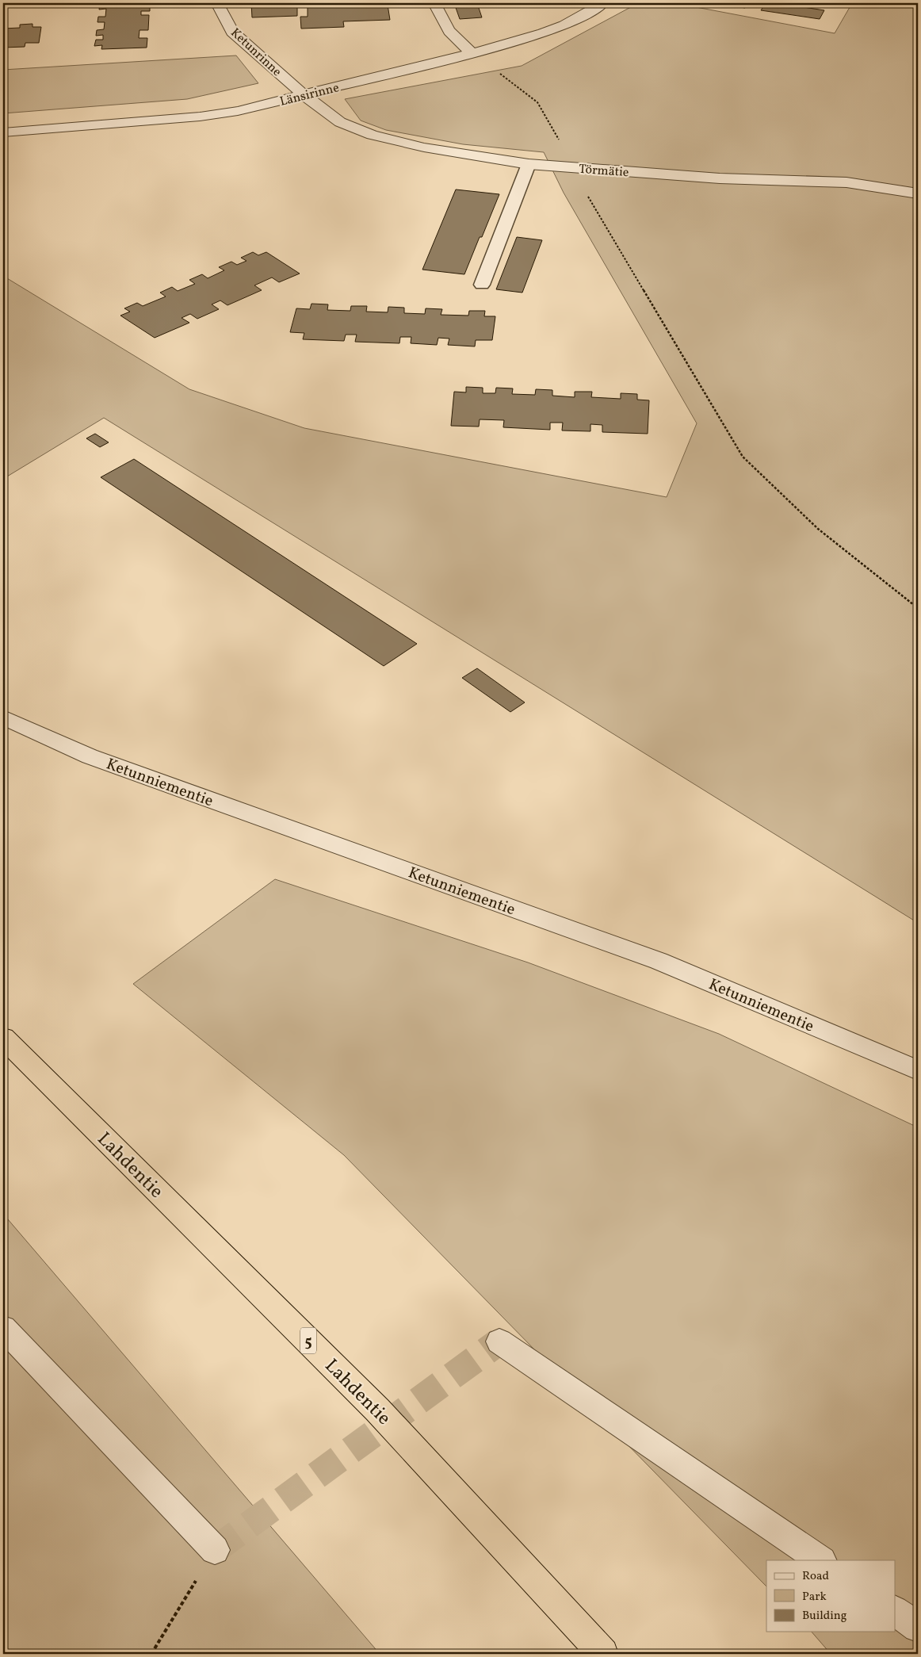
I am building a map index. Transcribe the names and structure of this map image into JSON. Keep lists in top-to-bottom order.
{
  "streets": {
    "highway": ["Lahdentie", "5"],
    "street": [
      "Ketunrinne",
      "Länsirinne",
      "Törmätie",
      "Ketunniementie"
    ]
  },
  "crossings": [
    ["Ketunrinne", "Länsirinne"],
    ["Ketunrinne", "Törmätie"],
    ["Länsirinne", "Törmätie"]
  ],
  "legend": ["Road", "Park", "Building"]
}
